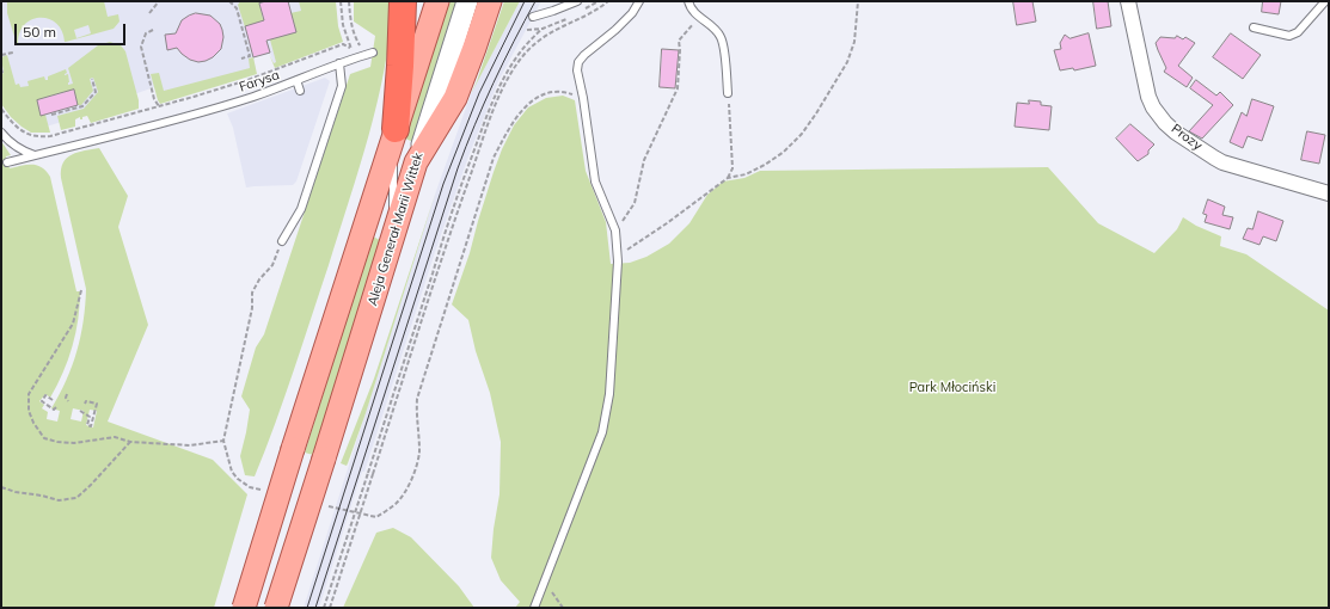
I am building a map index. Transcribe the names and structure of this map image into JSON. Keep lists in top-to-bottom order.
{
  "streets": {
    "main road": ["Aleja Generał Marii Wittek"],
    "street": ["Prozy"],
    "lane": ["Farysa"]
  },
  "parks": ["Park Młociński"],
  "scale_bar": "50 m"
}
